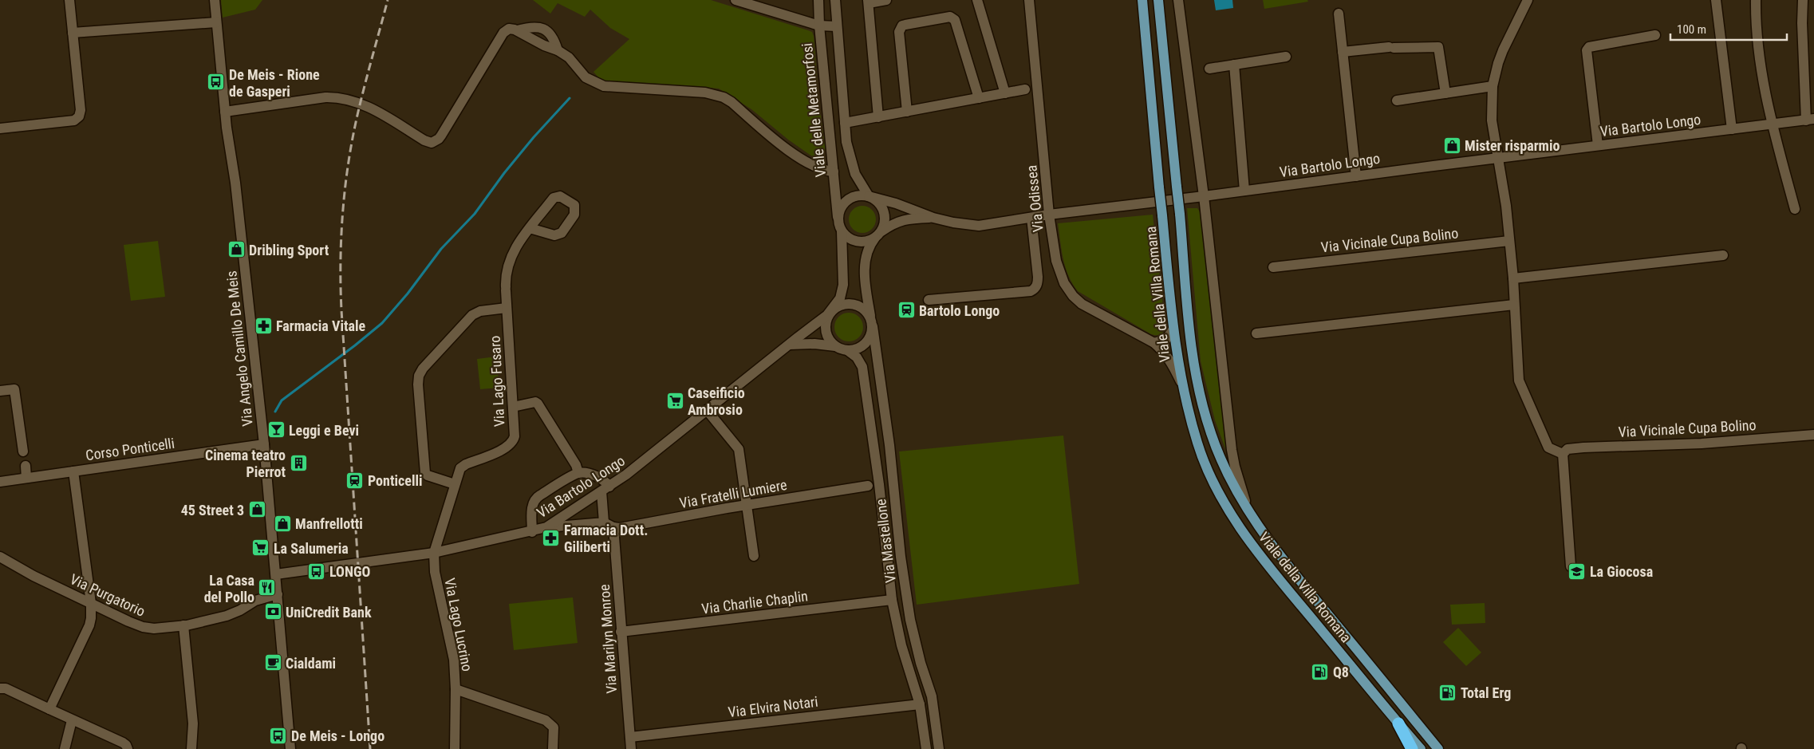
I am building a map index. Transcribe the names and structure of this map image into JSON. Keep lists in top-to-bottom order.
{
  "streets": {
    "main road": ["Viale della Villa Romana"],
    "street": [
      "Viale delle Metamorfosi",
      "Via Bartolo Longo",
      "Via Odissea",
      "Via Vicinale Cupa Bolino",
      "Via Angelo Camillo De Meis",
      "Via Lago Fusaro",
      "Corso Ponticelli",
      "Via Fratelli Lumiere",
      "Via Mastellone",
      "Via Purgatorio",
      "Via Charlie Chaplin",
      "Via Lago Lucrino",
      "Via Marilyn Monroe",
      "Via Elvira Notari"
    ]
  },
  "crossings": [
    ["Viale delle Metamorfosi", "Via Bartolo Longo"],
    ["Via Bartolo Longo", "Via Odissea"],
    ["Via Bartolo Longo", "Viale della Villa Romana"],
    ["Via Bartolo Longo", "Via Angelo Camillo De Meis"],
    ["Via Bartolo Longo", "Via Lago Fusaro"],
    ["Via Bartolo Longo", "Via Mastellone"],
    ["Via Bartolo Longo", "Via Lago Lucrino"],
    ["Via Odissea", "Viale della Villa Romana"],
    ["Via Angelo Camillo De Meis", "Corso Ponticelli"],
    ["Via Angelo Camillo De Meis", "Via Purgatorio"],
    ["Via Lago Fusaro", "Via Lago Lucrino"],
    ["Via Fratelli Lumiere", "Via Marilyn Monroe"],
    ["Via Mastellone", "Via Charlie Chaplin"],
    ["Via Mastellone", "Via Elvira Notari"],
    ["Via Charlie Chaplin", "Via Marilyn Monroe"],
    ["Via Marilyn Monroe", "Via Elvira Notari"]
  ],
  "places": {
    "bus stop": ["De Meis - Rione de Gasperi", "LONGO", "De Meis - Longo"],
    "shop": [
      "Mister risparmio",
      "Dribling Sport",
      "45 Street 3",
      "Manfrellotti"
    ],
    "station": ["Bartolo Longo", "Ponticelli"],
    "pharmacy": ["Farmacia Vitale", "Farmacia Dott. Giliberti"],
    "supermarket": ["Caseificio Ambrosio", "La Salumeria"],
    "bar": ["Leggi e Bevi"],
    "building": ["Cinema teatro Pierrot"],
    "school or university": ["La Giocosa"],
    "restaurant": ["La Casa del Pollo"],
    "bank": ["UniCredit Bank"],
    "cafe": ["Cialdami"],
    "fuel station": ["Q8", "Total Erg"]
  },
  "scale_bar": "100 m"
}
